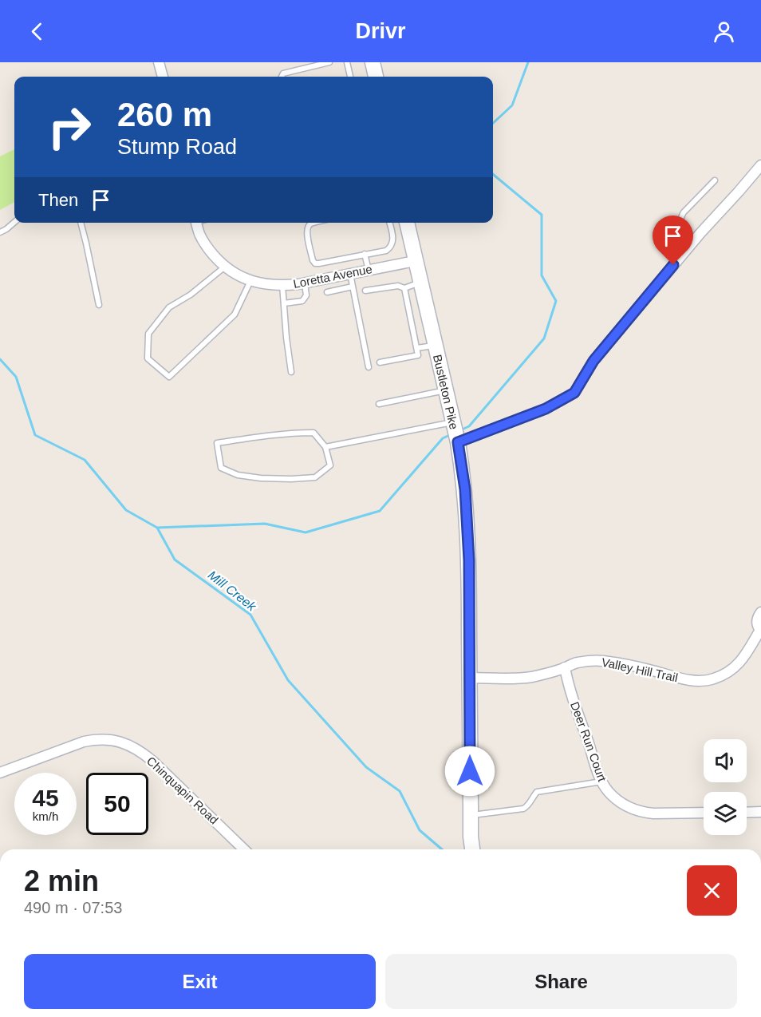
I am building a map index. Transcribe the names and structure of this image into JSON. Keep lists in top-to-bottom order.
{
  "streets": {
    "main road": ["Bustleton Pike"],
    "street": [
      "Loretta Avenue",
      "Valley Hill Trail",
      "Deer Run Court",
      "Chinquapin Road"
    ]
  },
  "crossings": [
    ["Loretta Avenue", "Bustleton Pike"],
    ["Bustleton Pike", "Valley Hill Trail"],
    ["Valley Hill Trail", "Deer Run Court"]
  ],
  "water": ["Mill Creek"],
  "page": {
    "header": "Drivr",
    "turn": ["260 m", "Stump Road"],
    "then": "Then",
    "speed": "45 km/h",
    "limit": "50",
    "heading": ["2 min", "490 m · 07:53"],
    "buttons": ["Exit", "Share"]
  }
}
